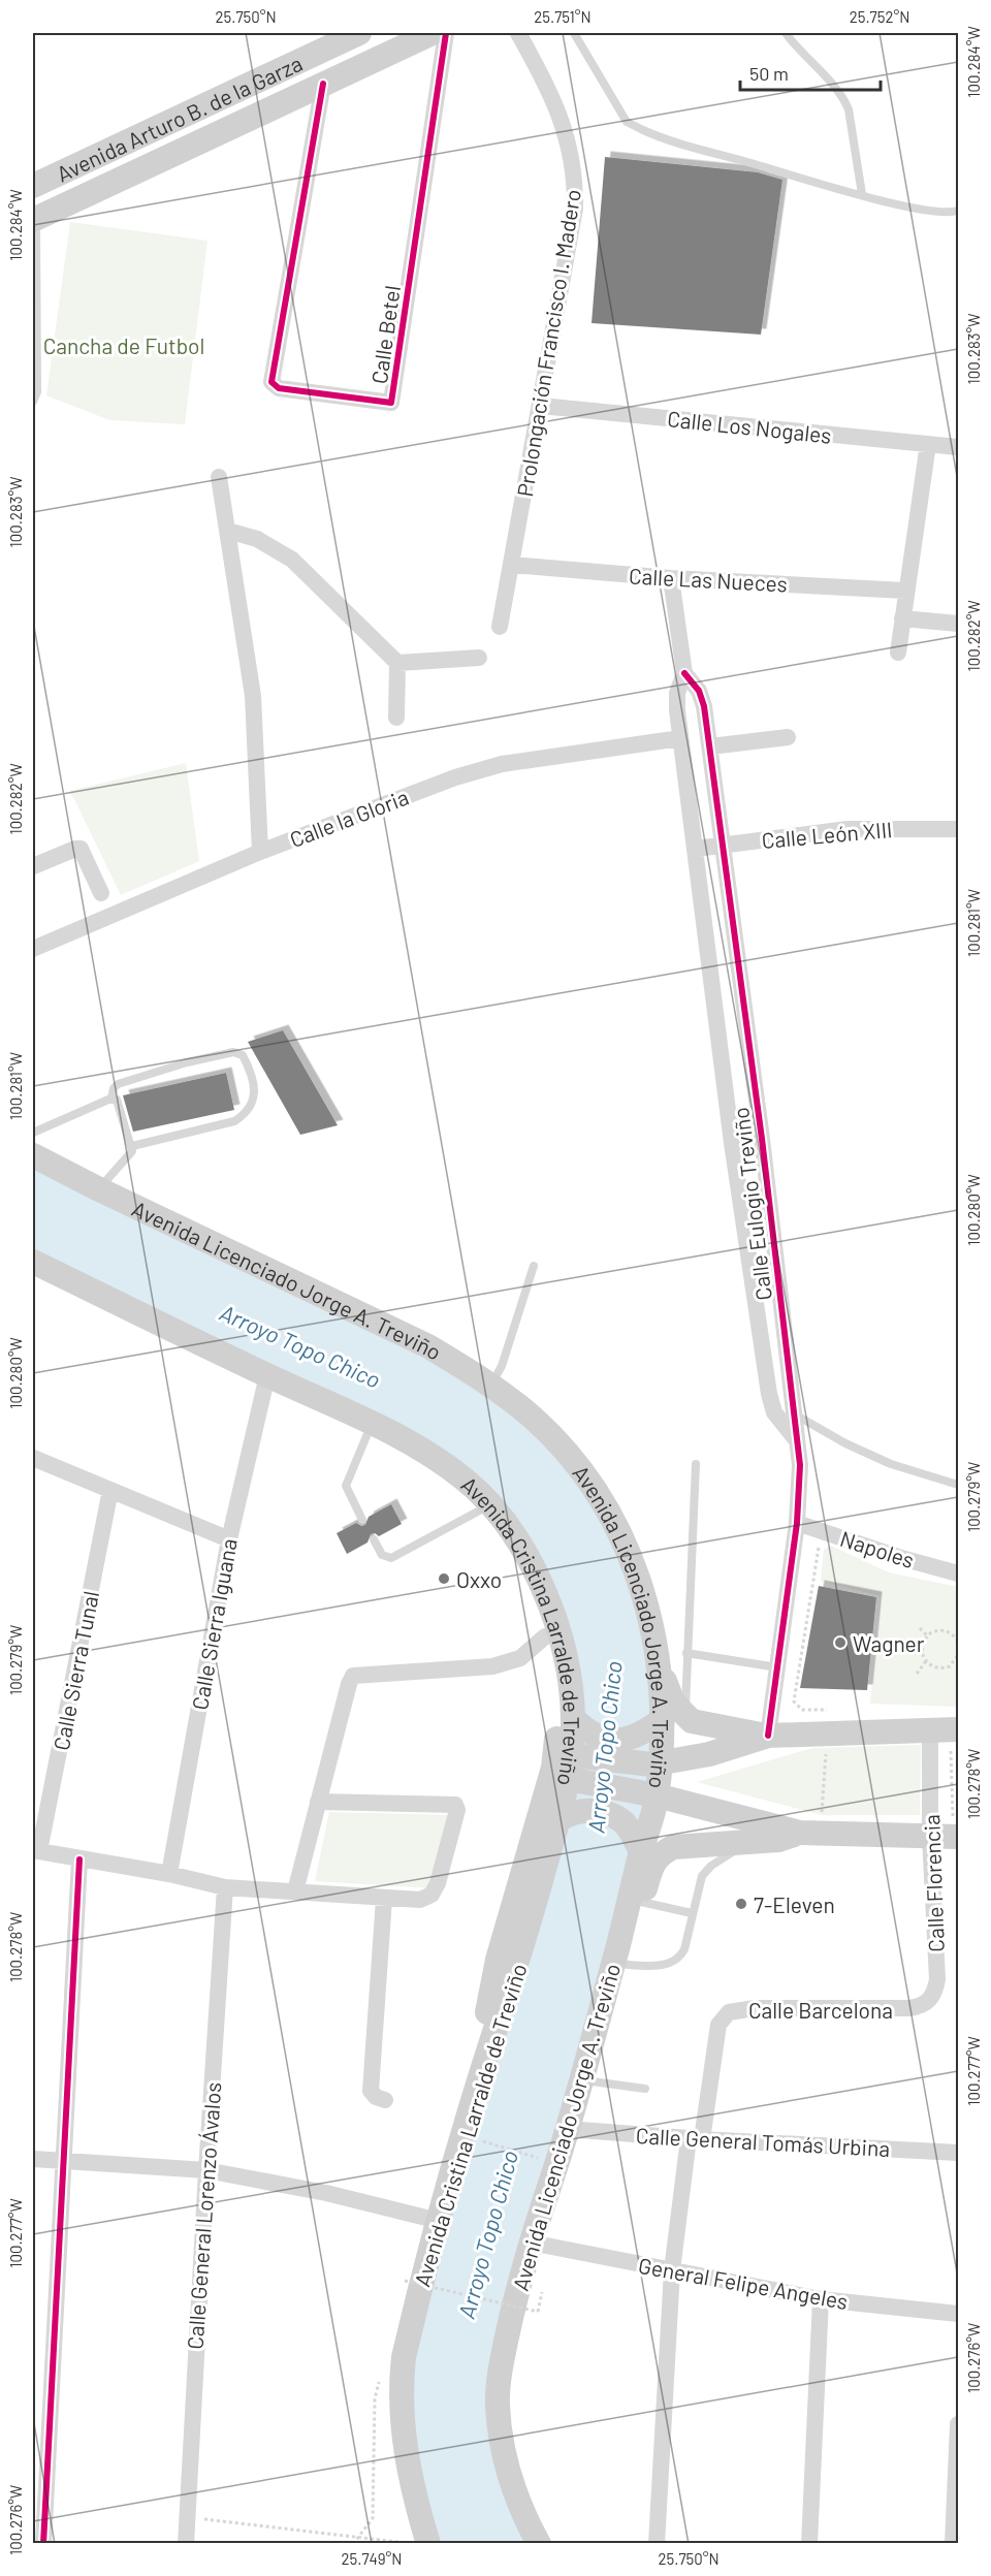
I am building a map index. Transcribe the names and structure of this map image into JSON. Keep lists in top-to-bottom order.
{
  "streets": {
    "main road": ["Avenida Arturo B. de la Garza", "Avenida Licenciado Jorge A. Treviño", "Avenida Cristina Larralde de Treviño"],
    "street": [
      "Calle Betel",
      "Prolongación Francisco I. Madero",
      "Calle Los Nogales",
      "Calle Las Nueces",
      "Calle la Gloria",
      "Calle León XIII",
      "Calle Eulogio Treviño",
      "Napoles",
      "Calle Sierra Iguana",
      "Calle Sierra Tunal",
      "Calle Florencia",
      "Calle Barcelona",
      "Calle General Tomás Urbina",
      "Calle General Lorenzo Ávalos",
      "General Felipe Angeles"
    ]
  },
  "crossings": [
    ["Avenida Arturo B. de la Garza", "Calle Betel"],
    ["Prolongación Francisco I. Madero", "Calle Los Nogales"],
    ["Prolongación Francisco I. Madero", "Calle Las Nueces"],
    ["Calle Las Nueces", "Calle Eulogio Treviño"],
    ["Calle la Gloria", "Calle Eulogio Treviño"],
    ["Calle León XIII", "Calle Eulogio Treviño"],
    ["Calle Eulogio Treviño", "Napoles"],
    ["Avenida Licenciado Jorge A. Treviño", "Calle General Tomás Urbina"],
    ["Avenida Licenciado Jorge A. Treviño", "General Felipe Angeles"],
    ["Calle Sierra Iguana", "Avenida Cristina Larralde de Treviño"],
    ["Calle Florencia", "Calle Barcelona"],
    ["Calle Barcelona", "Calle General Tomás Urbina"],
    ["Calle Barcelona", "General Felipe Angeles"]
  ],
  "water": ["Arroyo Topo Chico"],
  "parks": ["Cancha de Futbol"],
  "places": ["Oxxo", "Wagner", "7-Eleven"],
  "scale_bar": "50 m",
  "coordinates": [
    "25.750°N",
    "25.751°N",
    "25.752°N",
    "100.284°W",
    "100.283°W",
    "100.282°W",
    "100.281°W",
    "100.280°W",
    "100.279°W",
    "100.278°W",
    "100.277°W",
    "100.276°W",
    "25.749°N"
  ]
}
